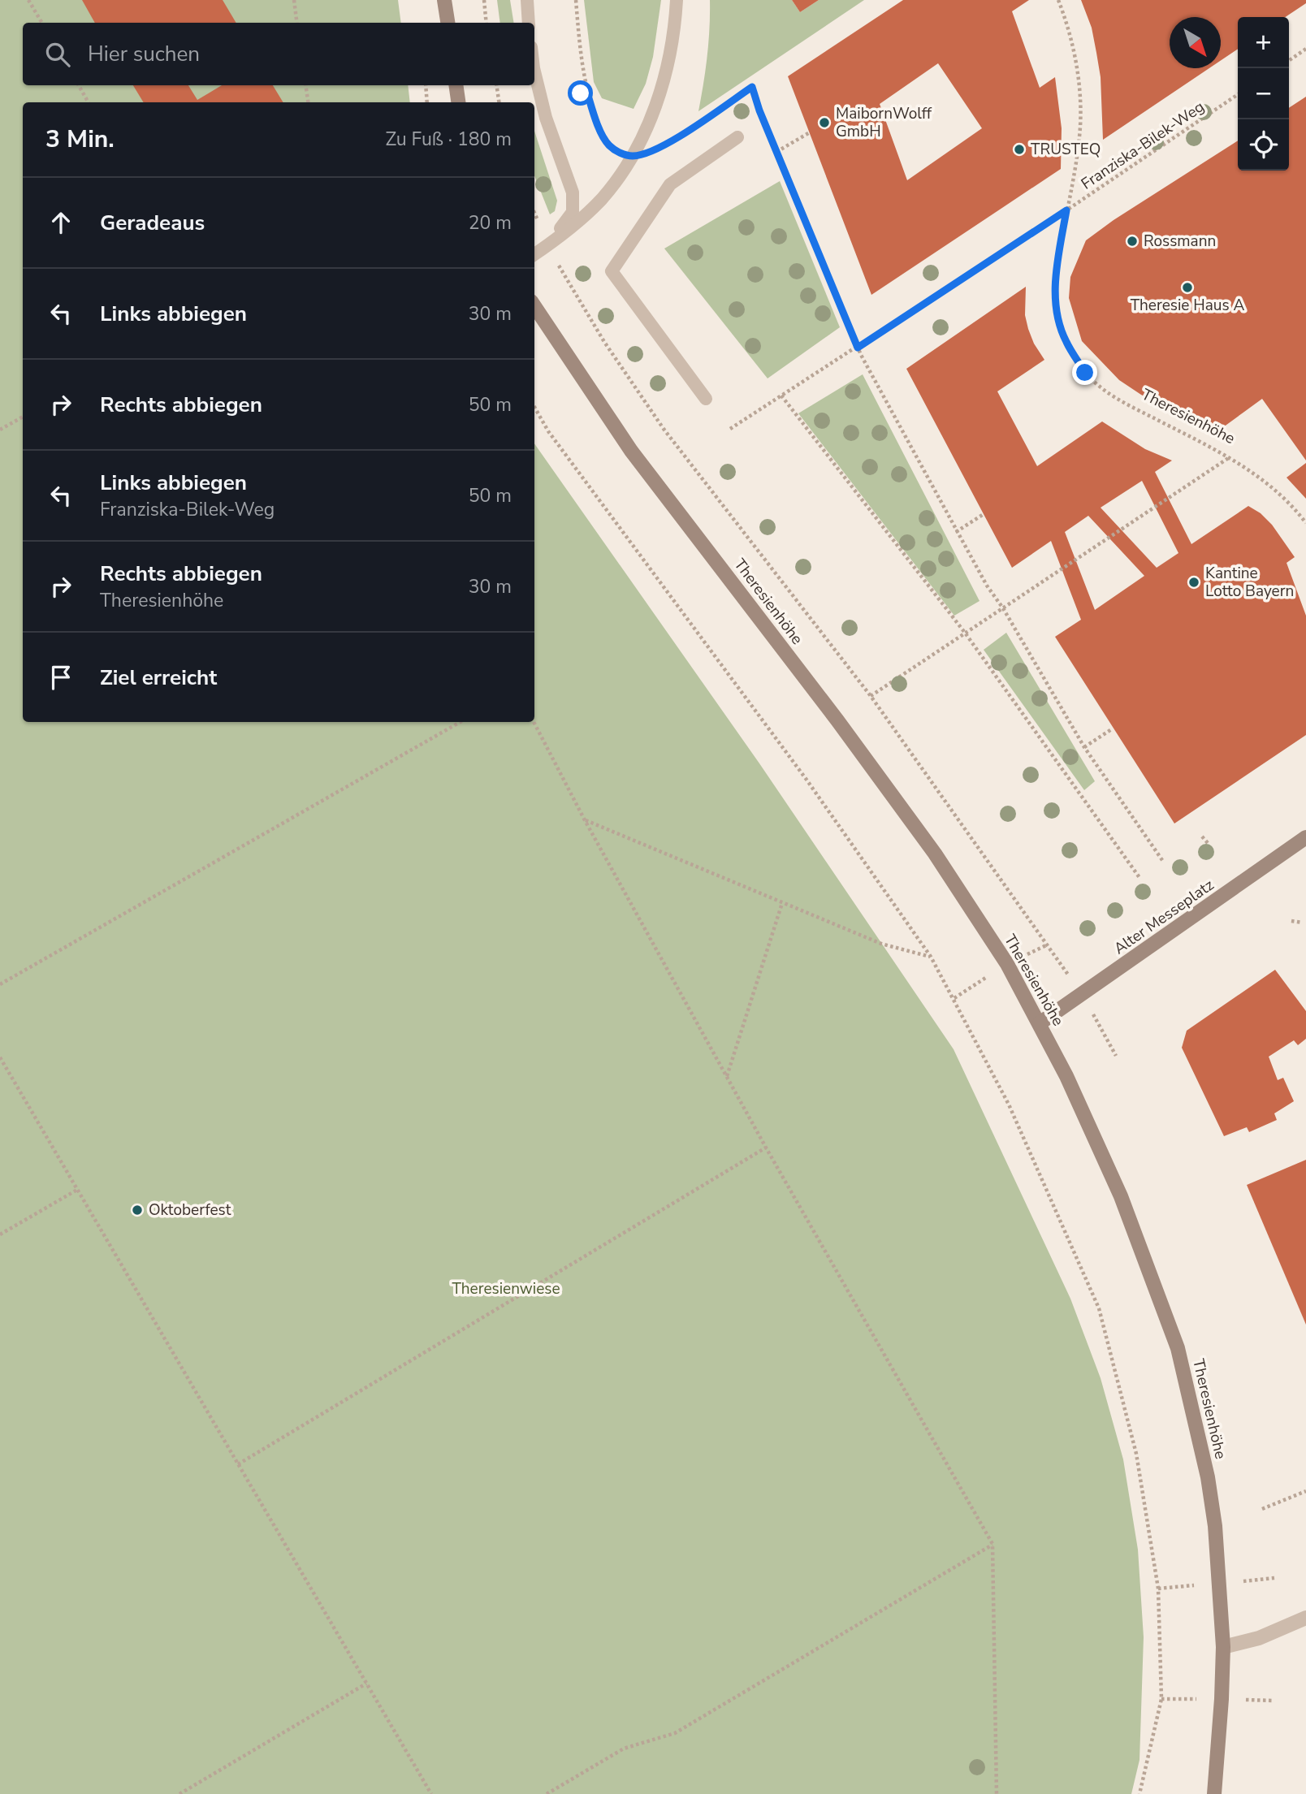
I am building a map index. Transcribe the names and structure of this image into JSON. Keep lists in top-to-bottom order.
{
  "streets": {
    "main road": ["Theresienhöhe", "Alter Messeplatz"],
    "path": ["Franziska-Bilek-Weg"]
  },
  "crossings": [
    ["Franziska-Bilek-Weg", "Theresienhöhe"],
    ["Theresienhöhe", "Alter Messeplatz"]
  ],
  "parks": ["Theresienwiese"],
  "places": [
    "MaibornWolff GmbH",
    "TRUSTEQ",
    "Rossmann",
    "Theresie Haus A",
    "Kantine Lotto Bayern",
    "Oktoberfest"
  ],
  "north": "bottom right",
  "page": {
    "map_buttons": ["+", "−"],
    "search": "Hier suchen",
    "heading": ["3 Min.", "Zu Fuß · 180 m"],
    "list": [
      ["Geradeaus", "20 m"],
      ["Links abbiegen", "30 m"],
      ["Rechts abbiegen", "50 m"],
      ["Links abbiegen", "Franziska-Bilek-Weg", "50 m"],
      ["Rechts abbiegen", "Theresienhöhe", "30 m"],
      "Ziel erreicht"
    ]
  }
}
